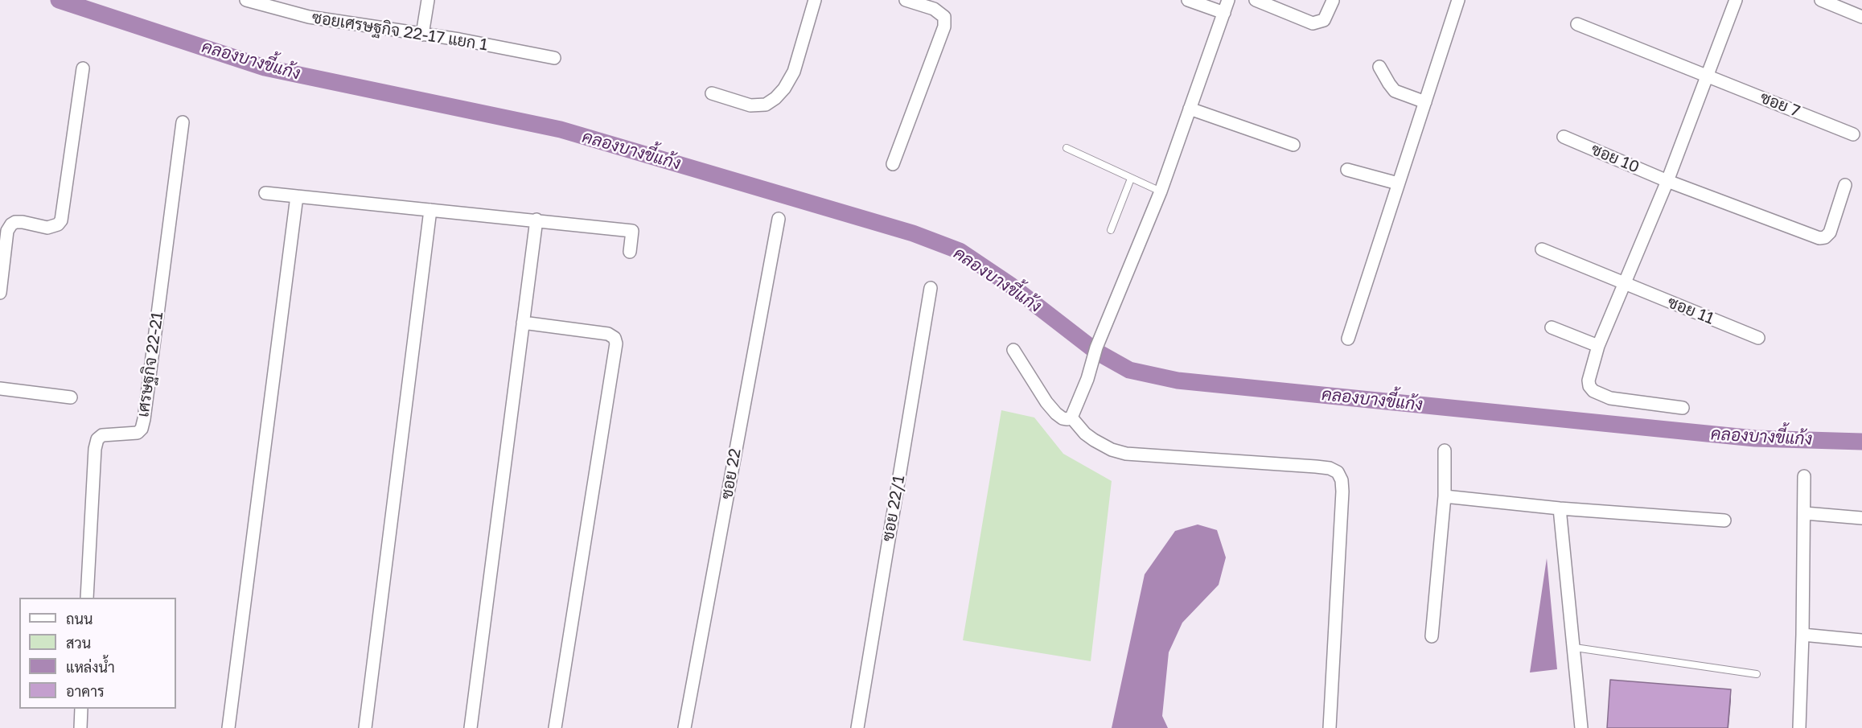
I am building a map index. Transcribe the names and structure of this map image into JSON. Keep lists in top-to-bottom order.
{
  "streets": {
    "street": [
      "ซอยเศรษฐกิจ 22-17 แยก 1",
      "ซอย 7",
      "ซอย 10",
      "ซอย 11",
      "เศรษฐกิจ 22-21",
      "ซอย 22",
      "ซอย 22/1"
    ]
  },
  "water": ["คลองบางขี้แก้ง"],
  "legend": [
    "ถนน",
    "สวน",
    "แหล่งน้ำ",
    "อาคาร"
  ]
}
